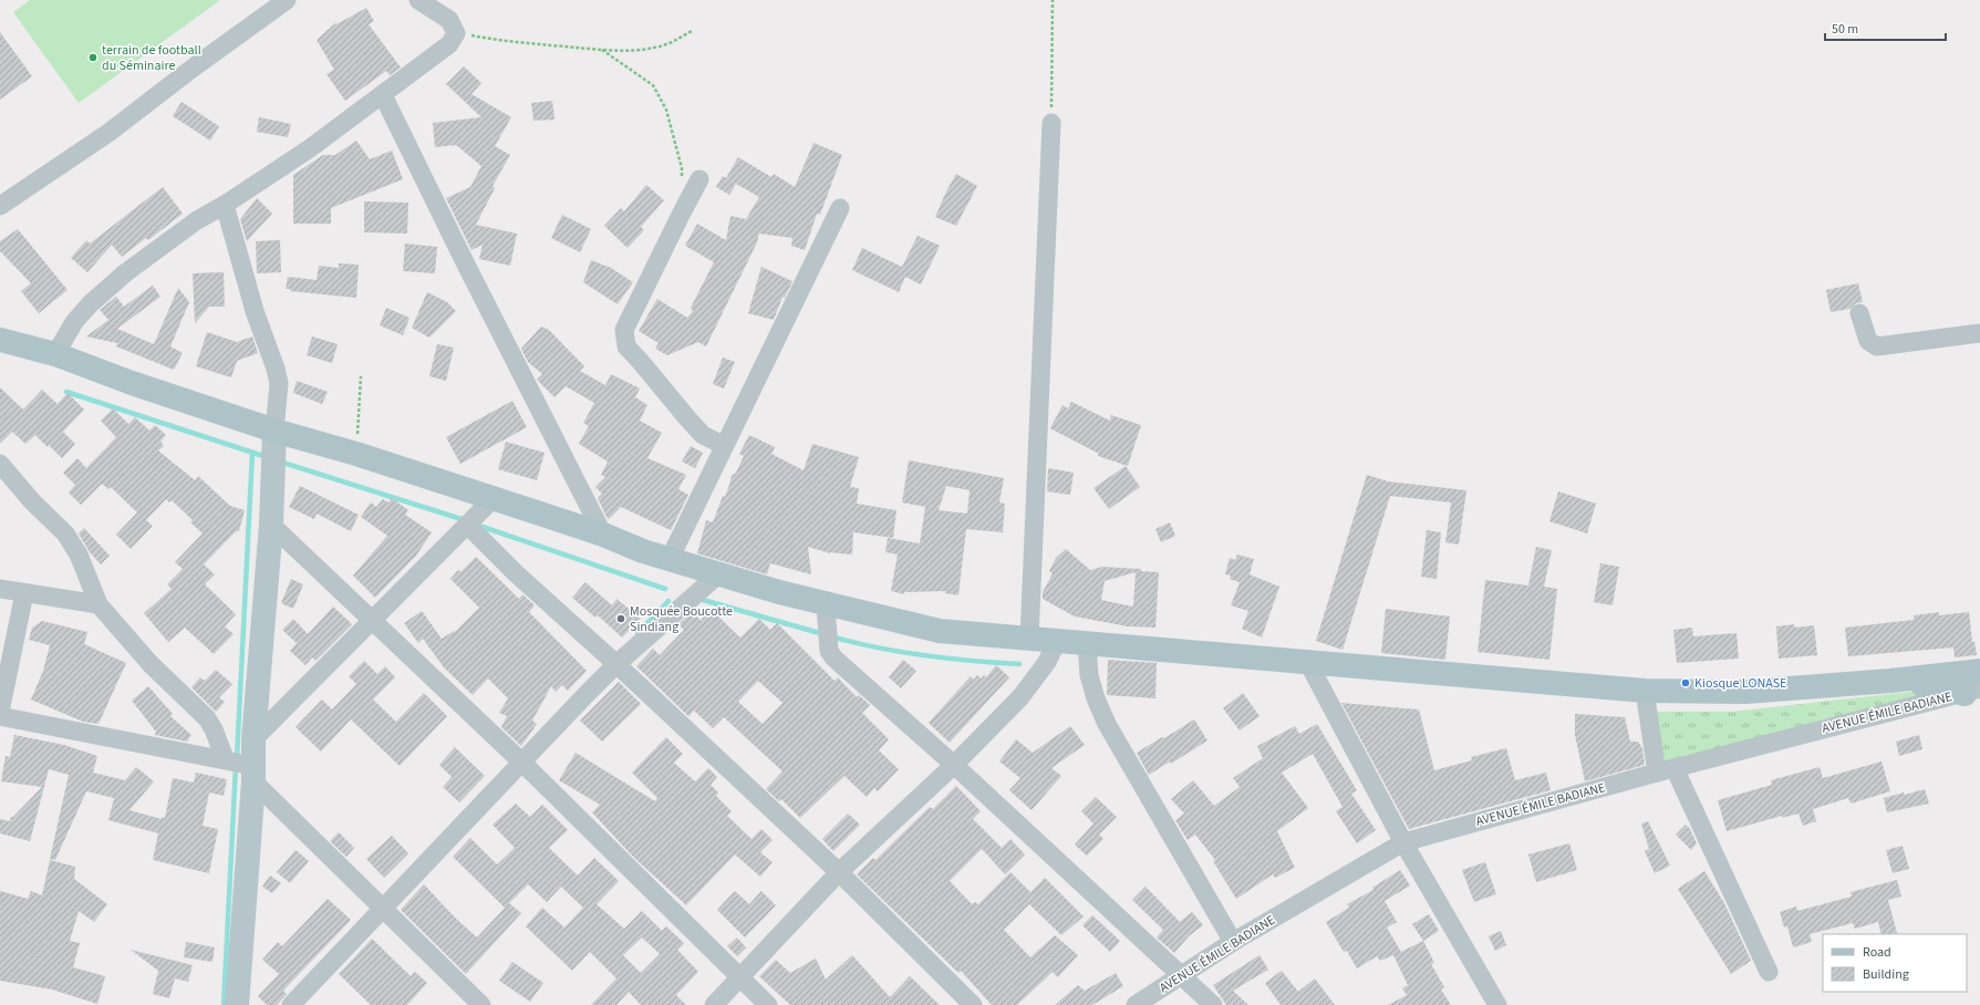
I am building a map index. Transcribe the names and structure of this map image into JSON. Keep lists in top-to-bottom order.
{
  "streets": {
    "street": ["AVENUE ÉMILE BADIANE"]
  },
  "places": ["terrain de football du Séminaire", "Mosquée Boucotte Sindiang", "Kiosque LONASE"],
  "legend": ["Road", "Building"],
  "scale_bar": "50 m"
}
